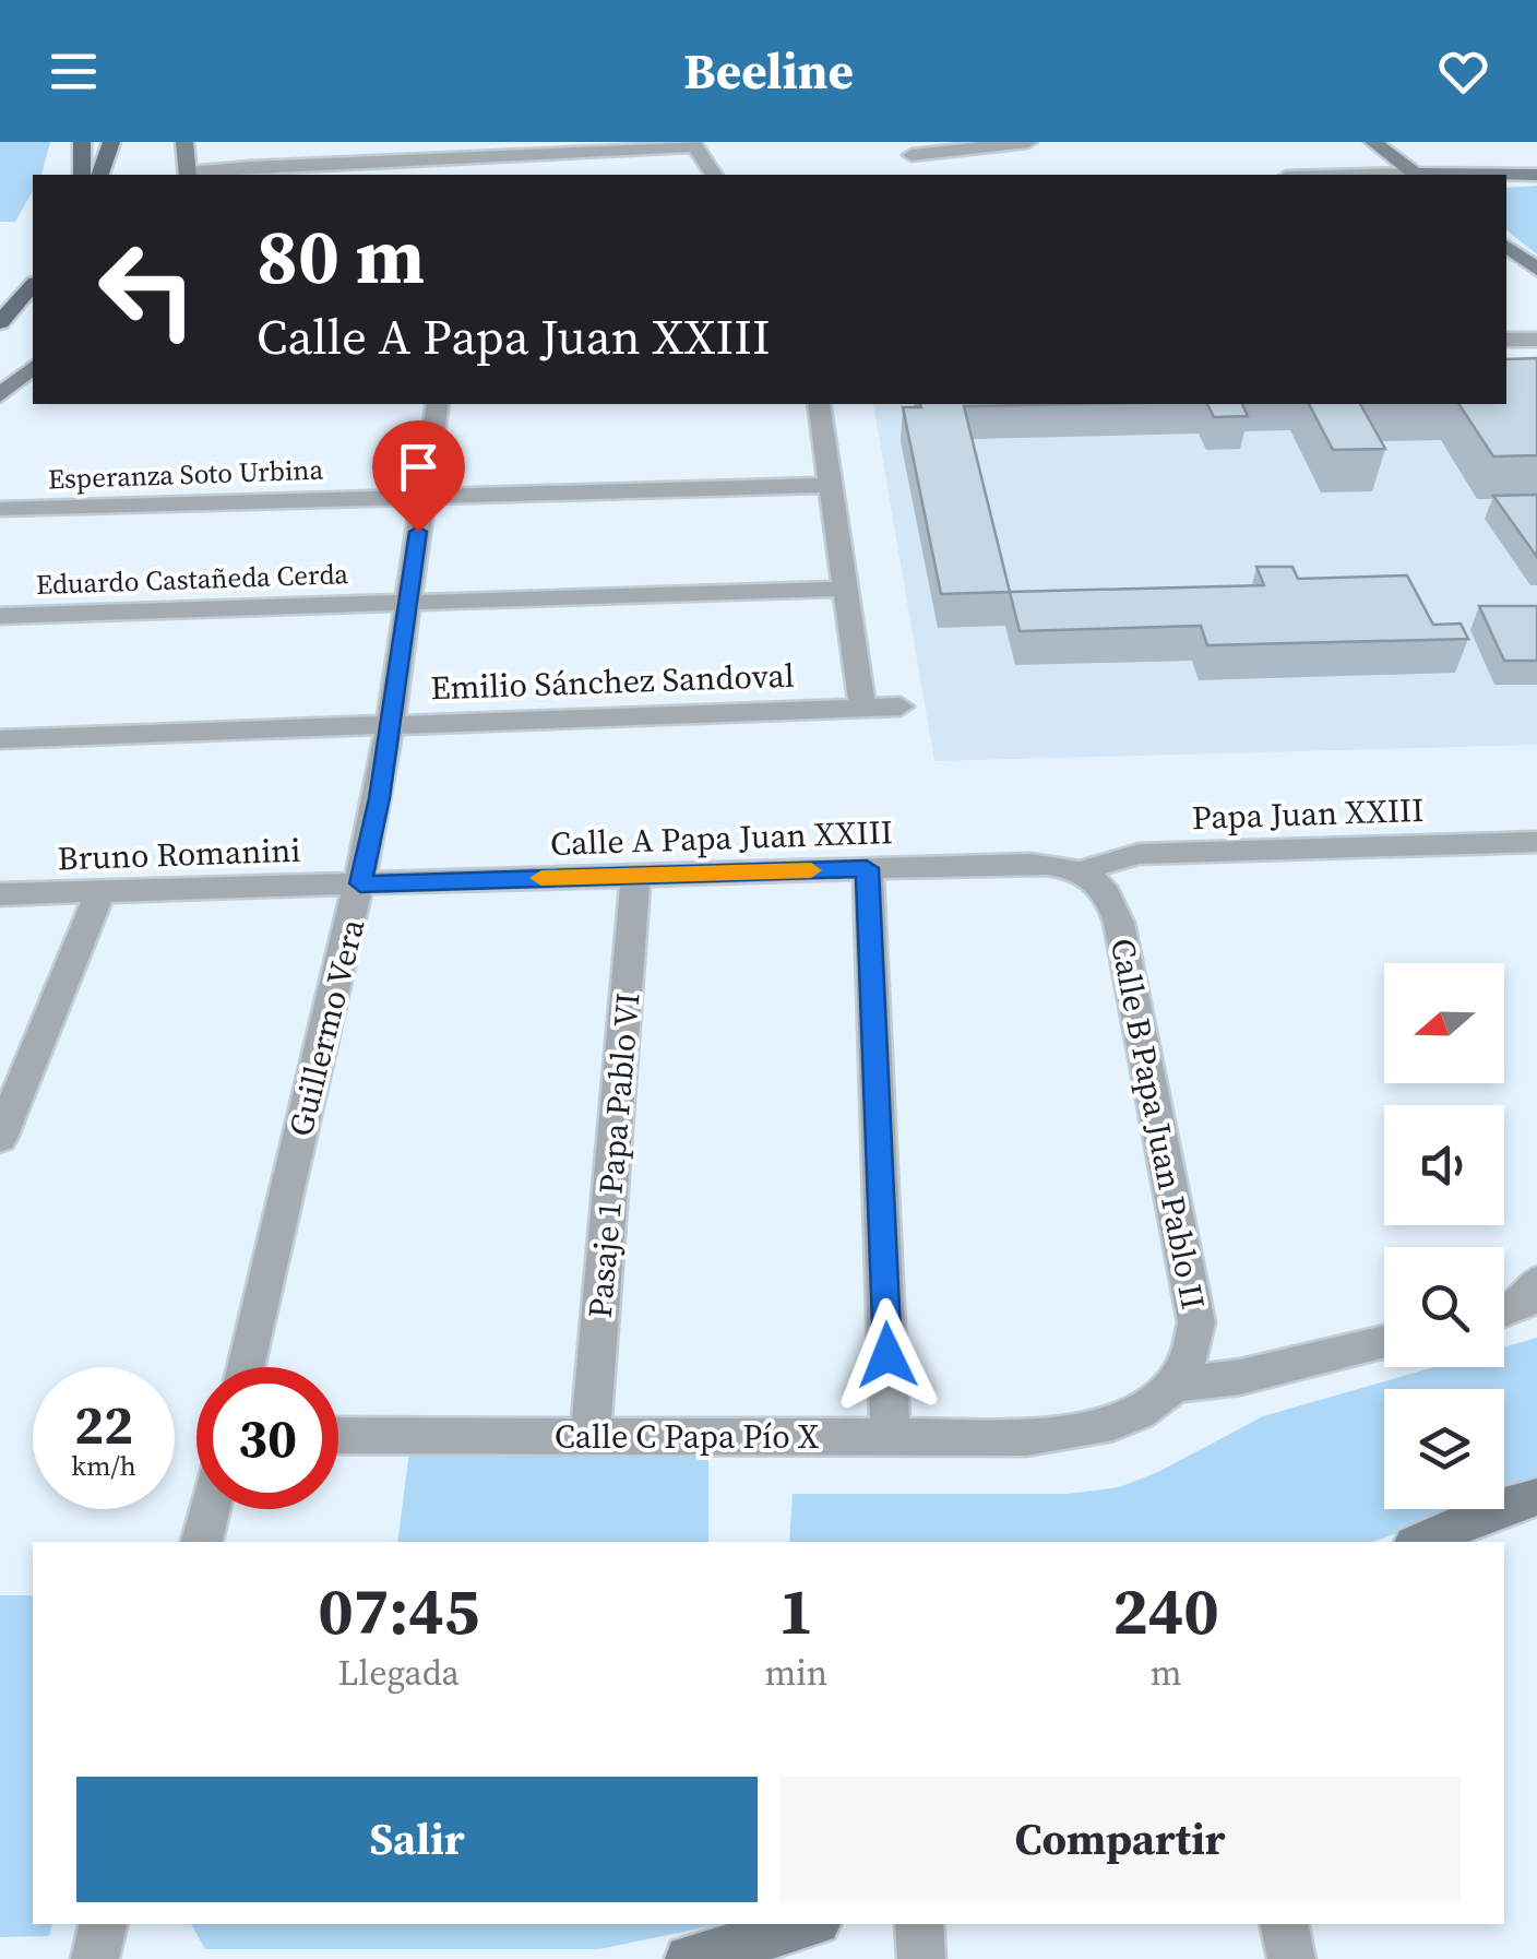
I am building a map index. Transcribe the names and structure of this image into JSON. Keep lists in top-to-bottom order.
{
  "streets": {
    "street": [
      "Esperanza Soto Urbina",
      "Eduardo Castañeda Cerda",
      "Emilio Sánchez Sandoval",
      "Papa Juan XXIII",
      "Calle A Papa Juan XXIII",
      "Bruno Romanini",
      "Guillermo Vera",
      "Calle B Papa Juan Pablo II",
      "Pasaje 1 Papa Pablo VI",
      "Calle C Papa Pío X"
    ]
  },
  "crossings": [
    ["Esperanza Soto Urbina", "Guillermo Vera"],
    ["Eduardo Castañeda Cerda", "Guillermo Vera"],
    ["Emilio Sánchez Sandoval", "Guillermo Vera"],
    ["Papa Juan XXIII", "Calle A Papa Juan XXIII"],
    ["Papa Juan XXIII", "Calle B Papa Juan Pablo II"],
    ["Calle A Papa Juan XXIII", "Bruno Romanini"],
    ["Calle A Papa Juan XXIII", "Guillermo Vera"],
    ["Calle A Papa Juan XXIII", "Calle B Papa Juan Pablo II"],
    ["Calle A Papa Juan XXIII", "Pasaje 1 Papa Pablo VI"],
    ["Bruno Romanini", "Guillermo Vera"],
    ["Calle B Papa Juan Pablo II", "Calle C Papa Pío X"],
    ["Pasaje 1 Papa Pablo VI", "Calle C Papa Pío X"]
  ],
  "north": "left",
  "page": {
    "header": "Beeline",
    "turn": ["80 m", "Calle A Papa Juan XXIII"],
    "speed": "22 km/h",
    "limit": "30",
    "eta": [
      "07:45",
      "Llegada",
      "1",
      "min",
      "240",
      "m"
    ],
    "buttons": ["Salir", "Compartir"]
  }
}
